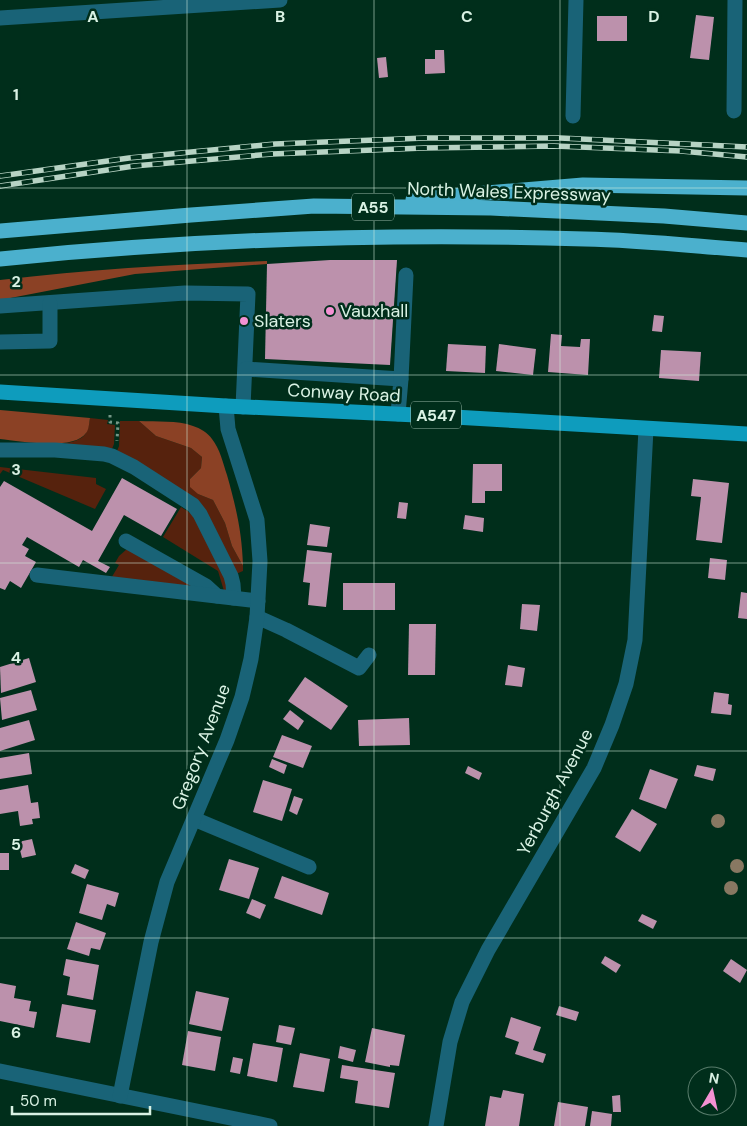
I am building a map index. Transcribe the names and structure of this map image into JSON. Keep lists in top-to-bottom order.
{
  "streets": {
    "highway": ["North Wales Expressway", "A55"],
    "main road": ["Conway Road", "A547"],
    "street": ["Gregory Avenue", "Yerburgh Avenue"]
  },
  "crossings": [
    ["Conway Road", "Gregory Avenue"],
    ["Conway Road", "Yerburgh Avenue"]
  ],
  "places": ["Vauxhall", "Slaters"],
  "scale_bar": "50 m",
  "north": "top",
  "grid": {
    "columns": [
      "A",
      "B",
      "C",
      "D"
    ],
    "rows": [
      "1",
      "2",
      "3",
      "4",
      "5",
      "6"
    ]
  }
}
